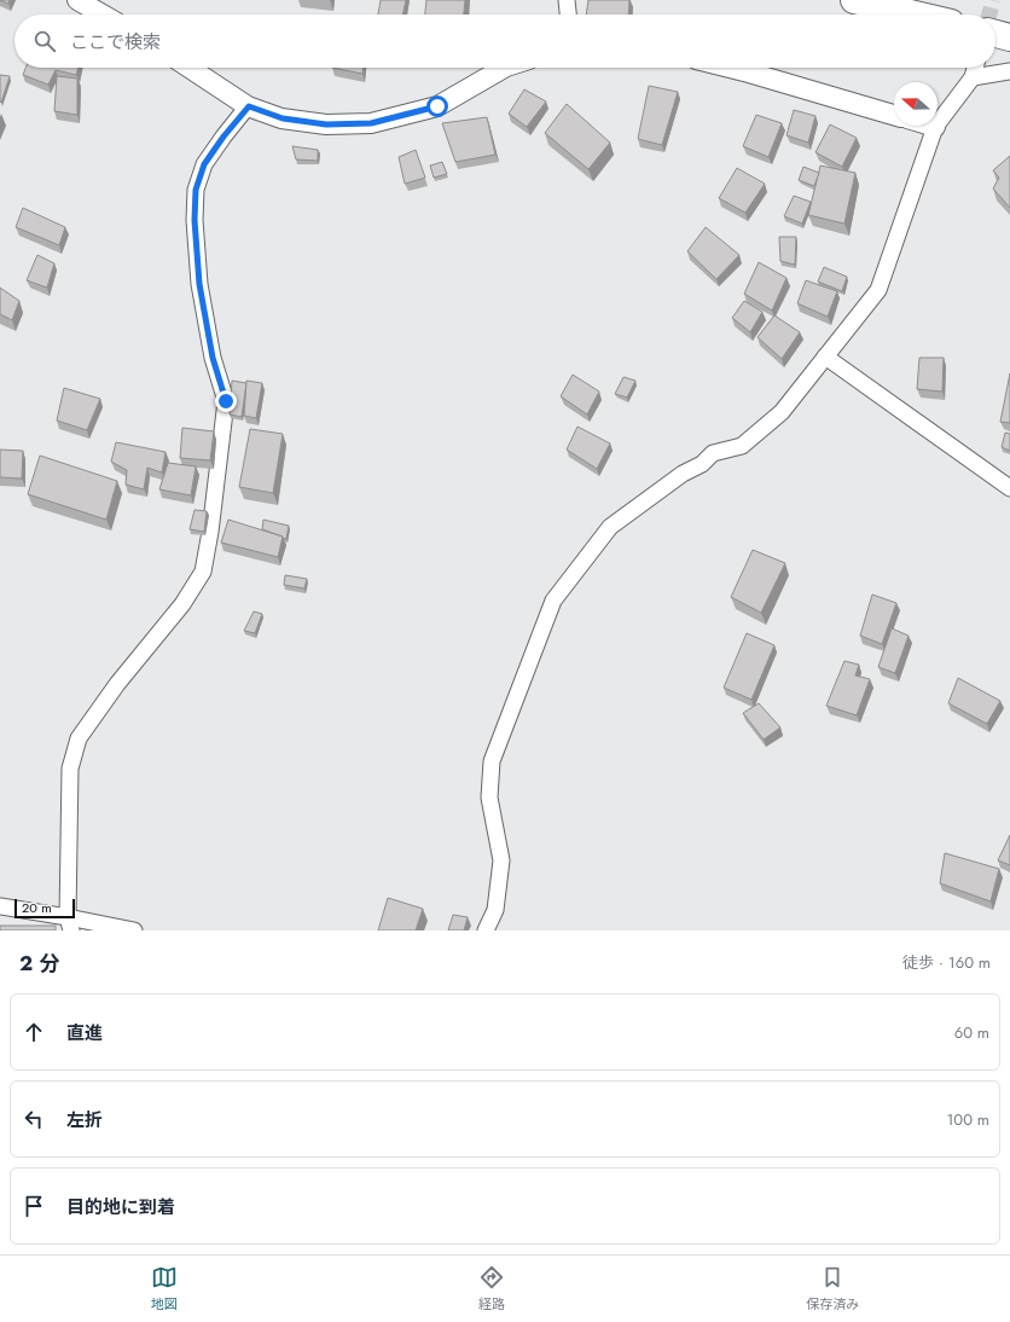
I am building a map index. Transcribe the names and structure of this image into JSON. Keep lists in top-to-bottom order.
{
  "scale_bar": "20 m",
  "north": "left",
  "page": {
    "search": "ここで検索",
    "scale": "20 m",
    "heading": ["2 分", "徒歩 · 160 m"],
    "list": [
      ["直進", "60 m"],
      ["左折", "100 m"],
      "目的地に到着"
    ],
    "nav": ["地図", "経路", "保存済み"]
  }
}
